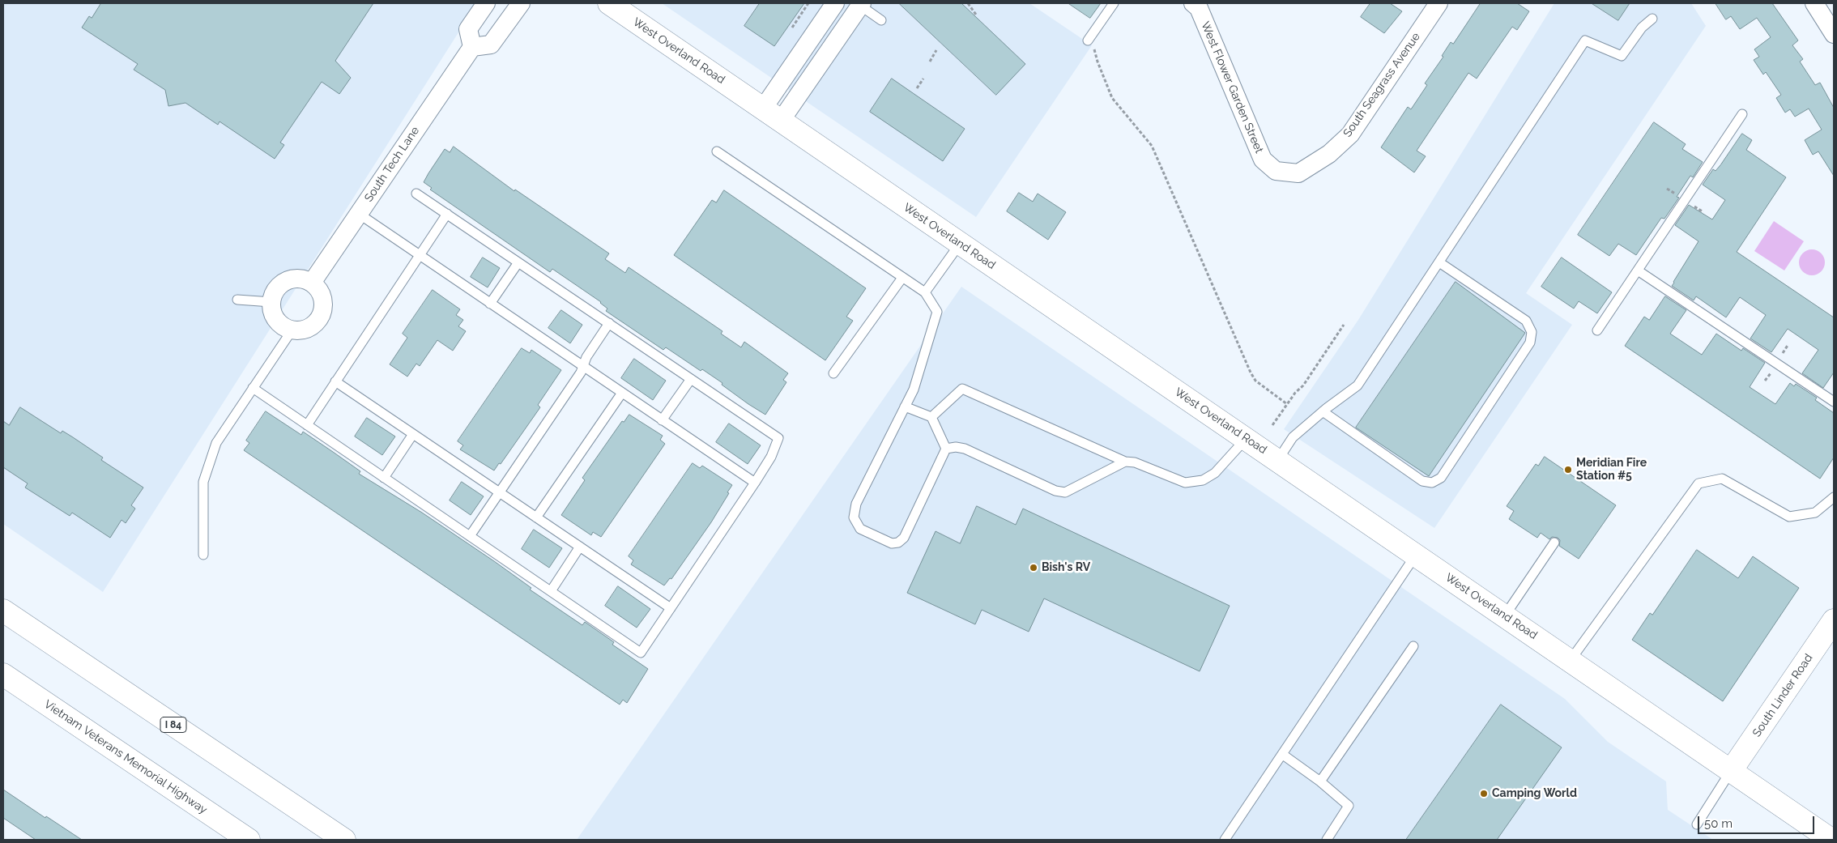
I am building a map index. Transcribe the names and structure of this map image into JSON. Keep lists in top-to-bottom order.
{
  "streets": {
    "main road": [
      "West Overland Road",
      "South Linder Road",
      "I 84",
      "Vietnam Veterans Memorial Highway"
    ],
    "street": ["South Seagrass Avenue", "West Flower Garden Street", "South Tech Lane"]
  },
  "crossings": [
    ["West Overland Road", "South Linder Road"],
    ["South Seagrass Avenue", "West Flower Garden Street"]
  ],
  "places": ["Meridian Fire Station #5", "Bish's RV", "Camping World"],
  "scale_bar": "50 m"
}
